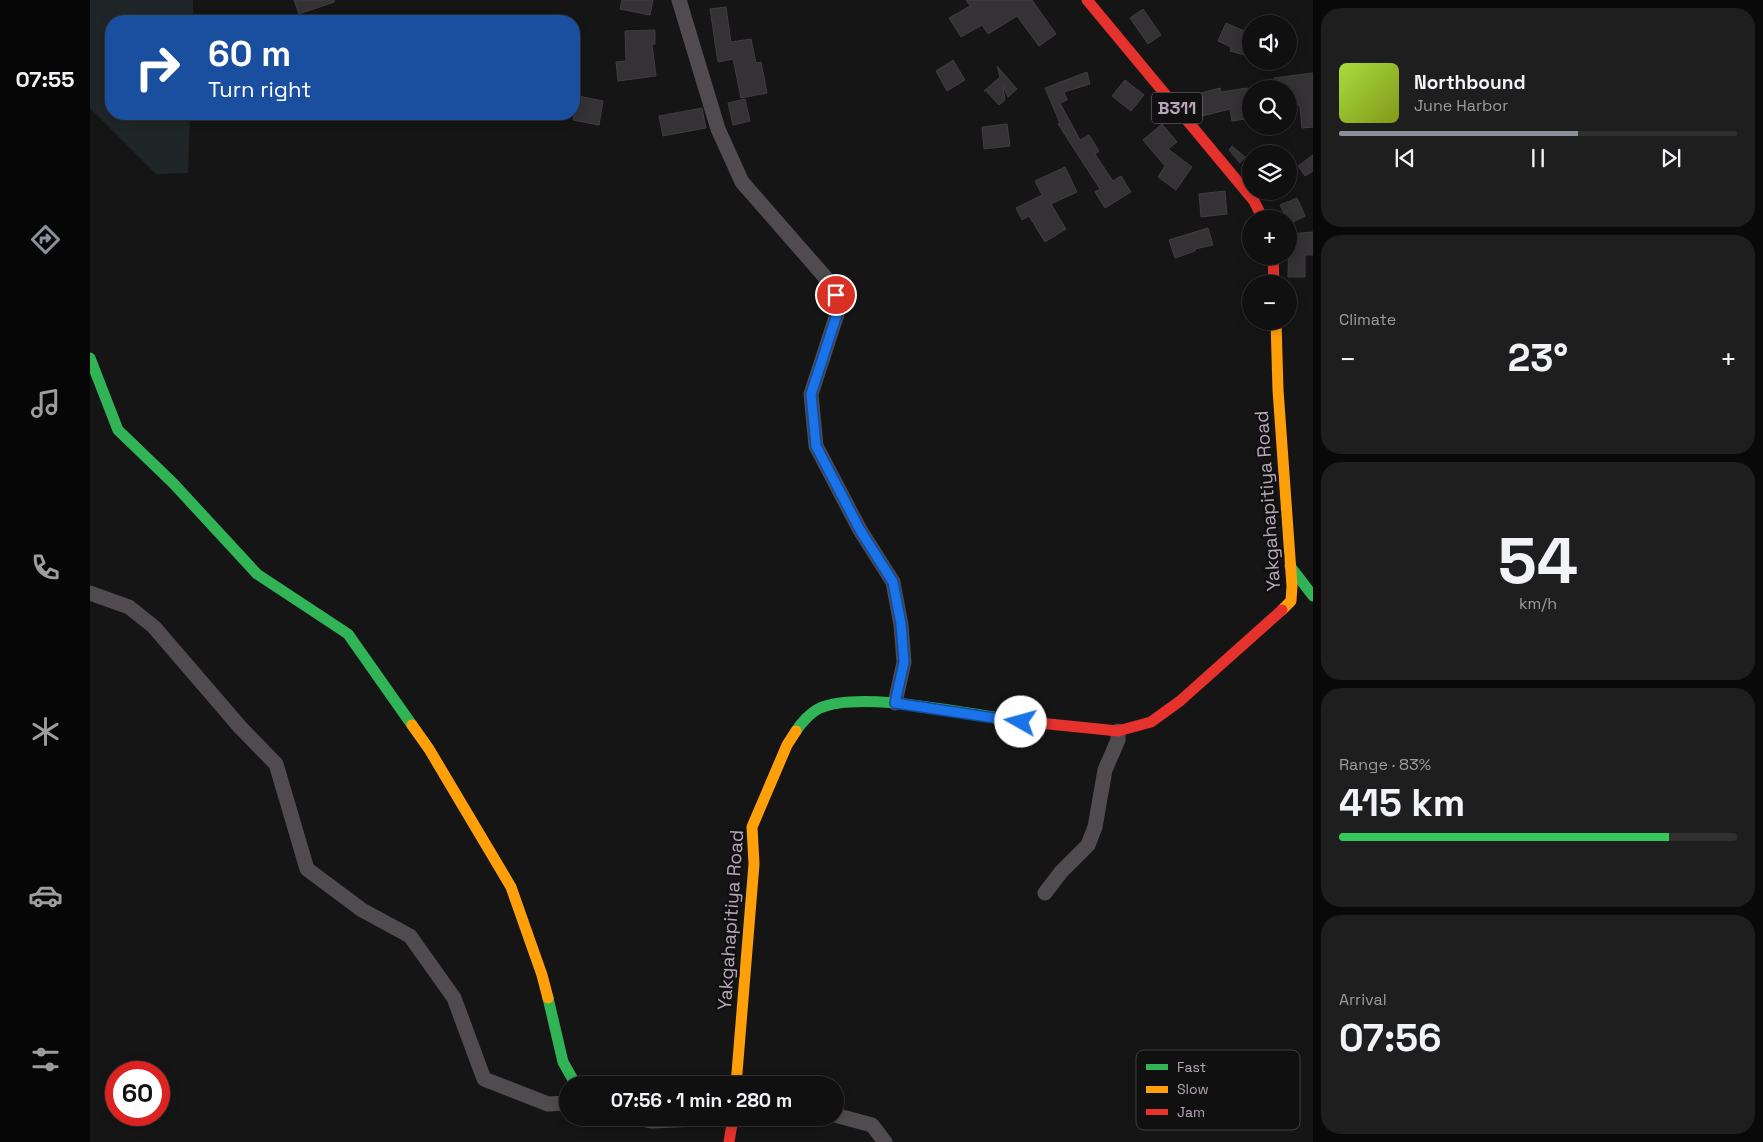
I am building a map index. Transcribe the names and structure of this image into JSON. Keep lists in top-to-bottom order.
{
  "streets": {
    "main road": ["B311", "Yakgahapitiya Road"]
  },
  "legend": ["Fast", "Slow", "Jam"],
  "page": {
    "tabs": "07:55",
    "map_buttons": ["+", "−"],
    "turn": ["60 m", "Turn right"],
    "song": ["Northbound", "June Harbor"],
    "tile": [
      "Climate",
      ["54", "km/h"],
      ["Range · 83%", "415 km"],
      ["Arrival", "07:56"]
    ],
    "heat": ["−", "23°", "+"],
    "limit": "60",
    "trip": "07:56 · 1 min · 280 m"
  }
}
